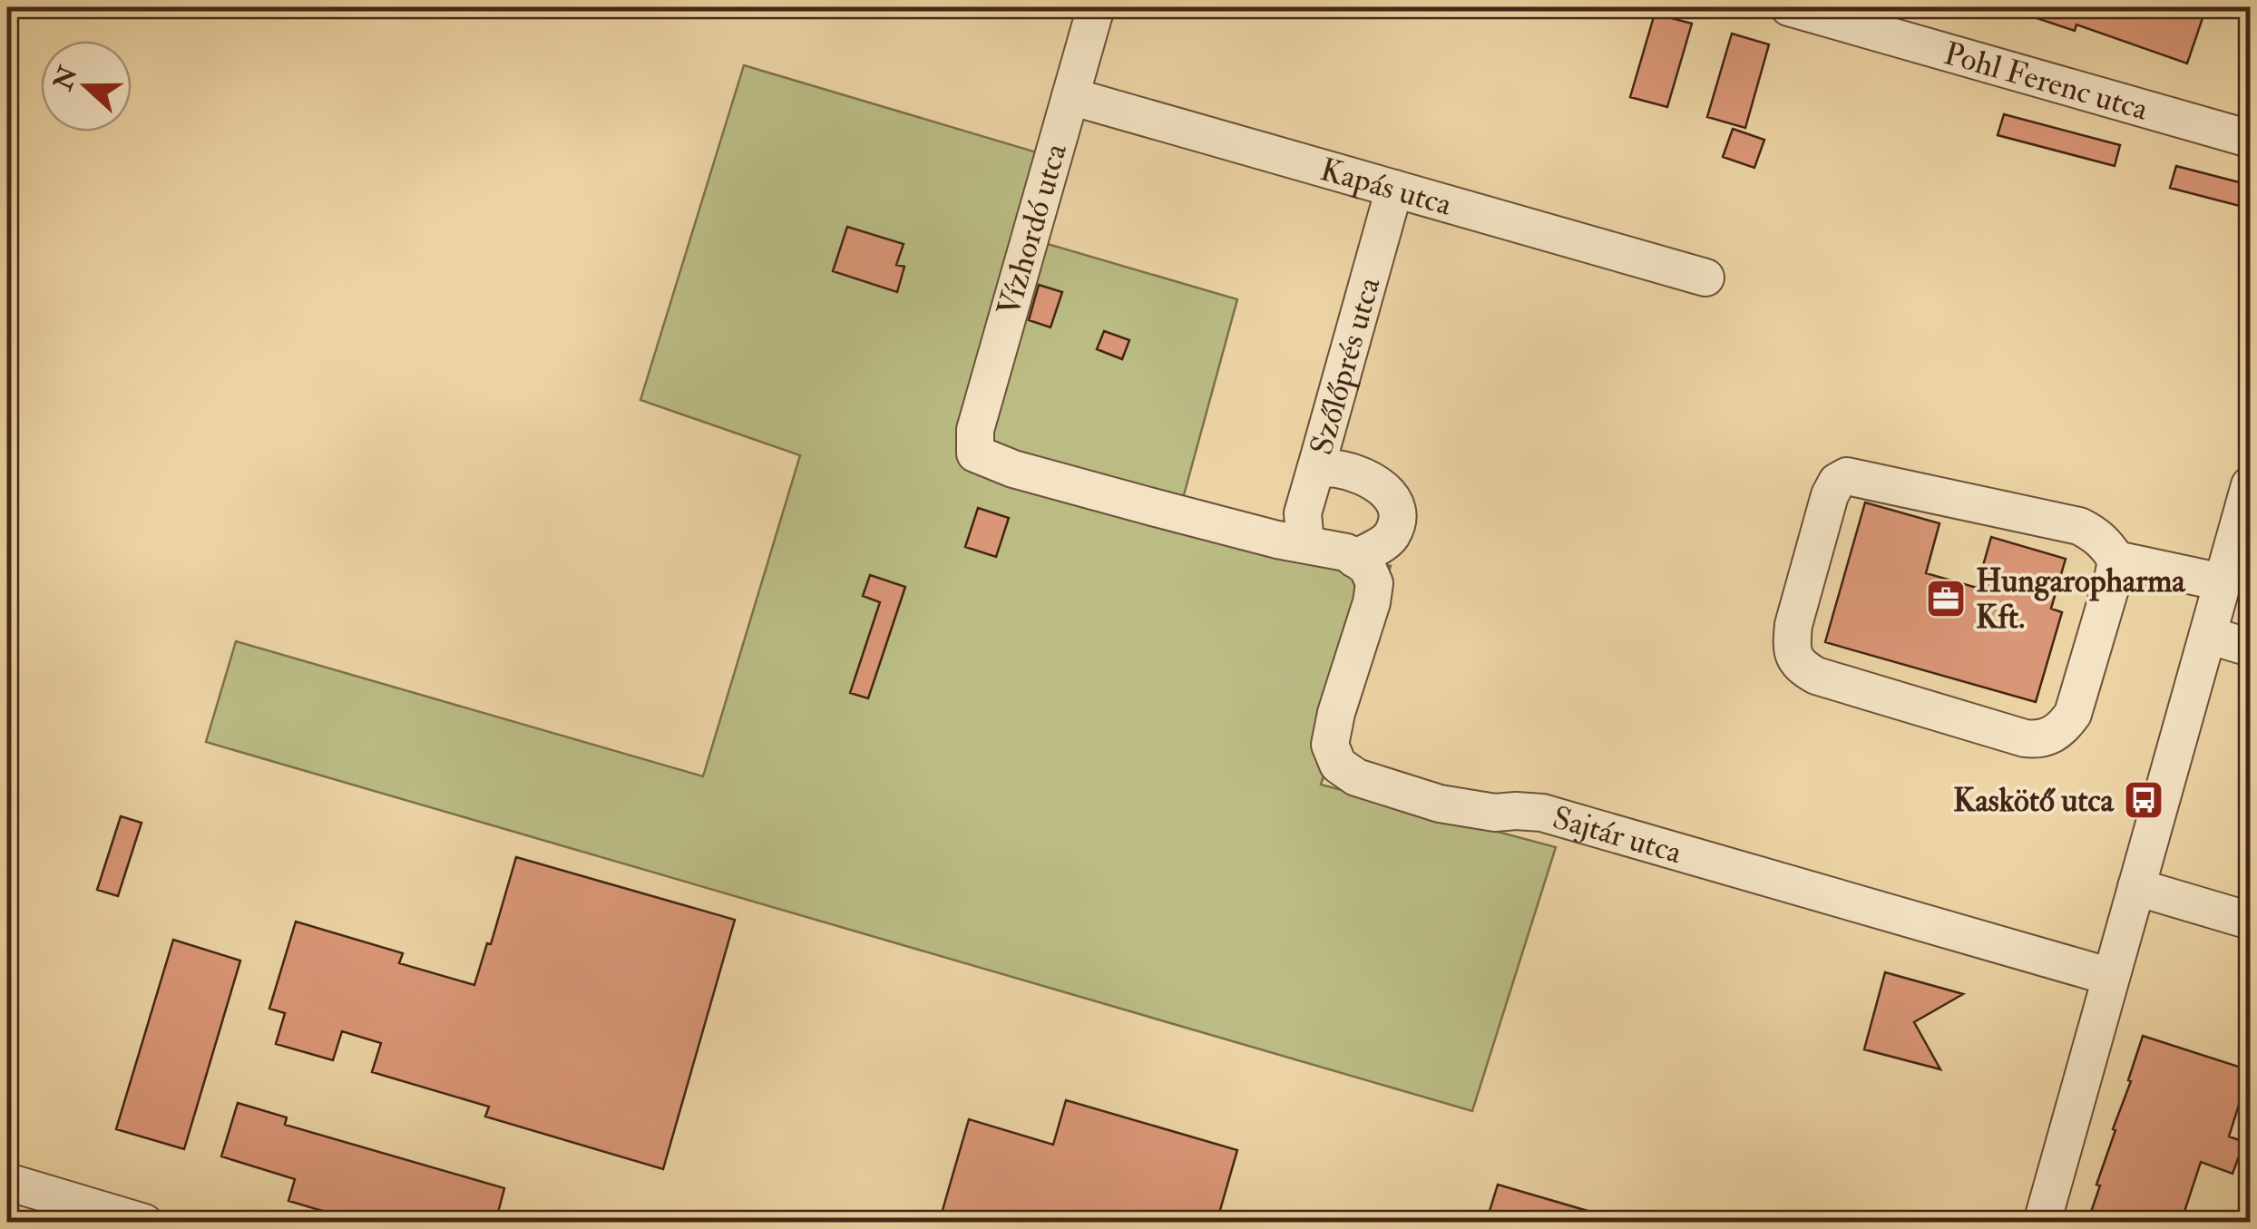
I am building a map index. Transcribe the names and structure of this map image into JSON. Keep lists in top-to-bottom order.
{
  "streets": {
    "street": [
      "Pohl Ferenc utca",
      "Kapás utca",
      "Vízhordó utca",
      "Szőlőprés utca",
      "Sajtár utca"
    ]
  },
  "crossings": [
    ["Kapás utca", "Vízhordó utca"],
    ["Kapás utca", "Szőlőprés utca"],
    ["Vízhordó utca", "Szőlőprés utca"],
    ["Vízhordó utca", "Sajtár utca"],
    ["Szőlőprés utca", "Sajtár utca"]
  ],
  "places": {
    "office": ["Hungaropharma Kft."],
    "bus stop": ["Kaskötő utca"]
  },
  "north": "left"
}
